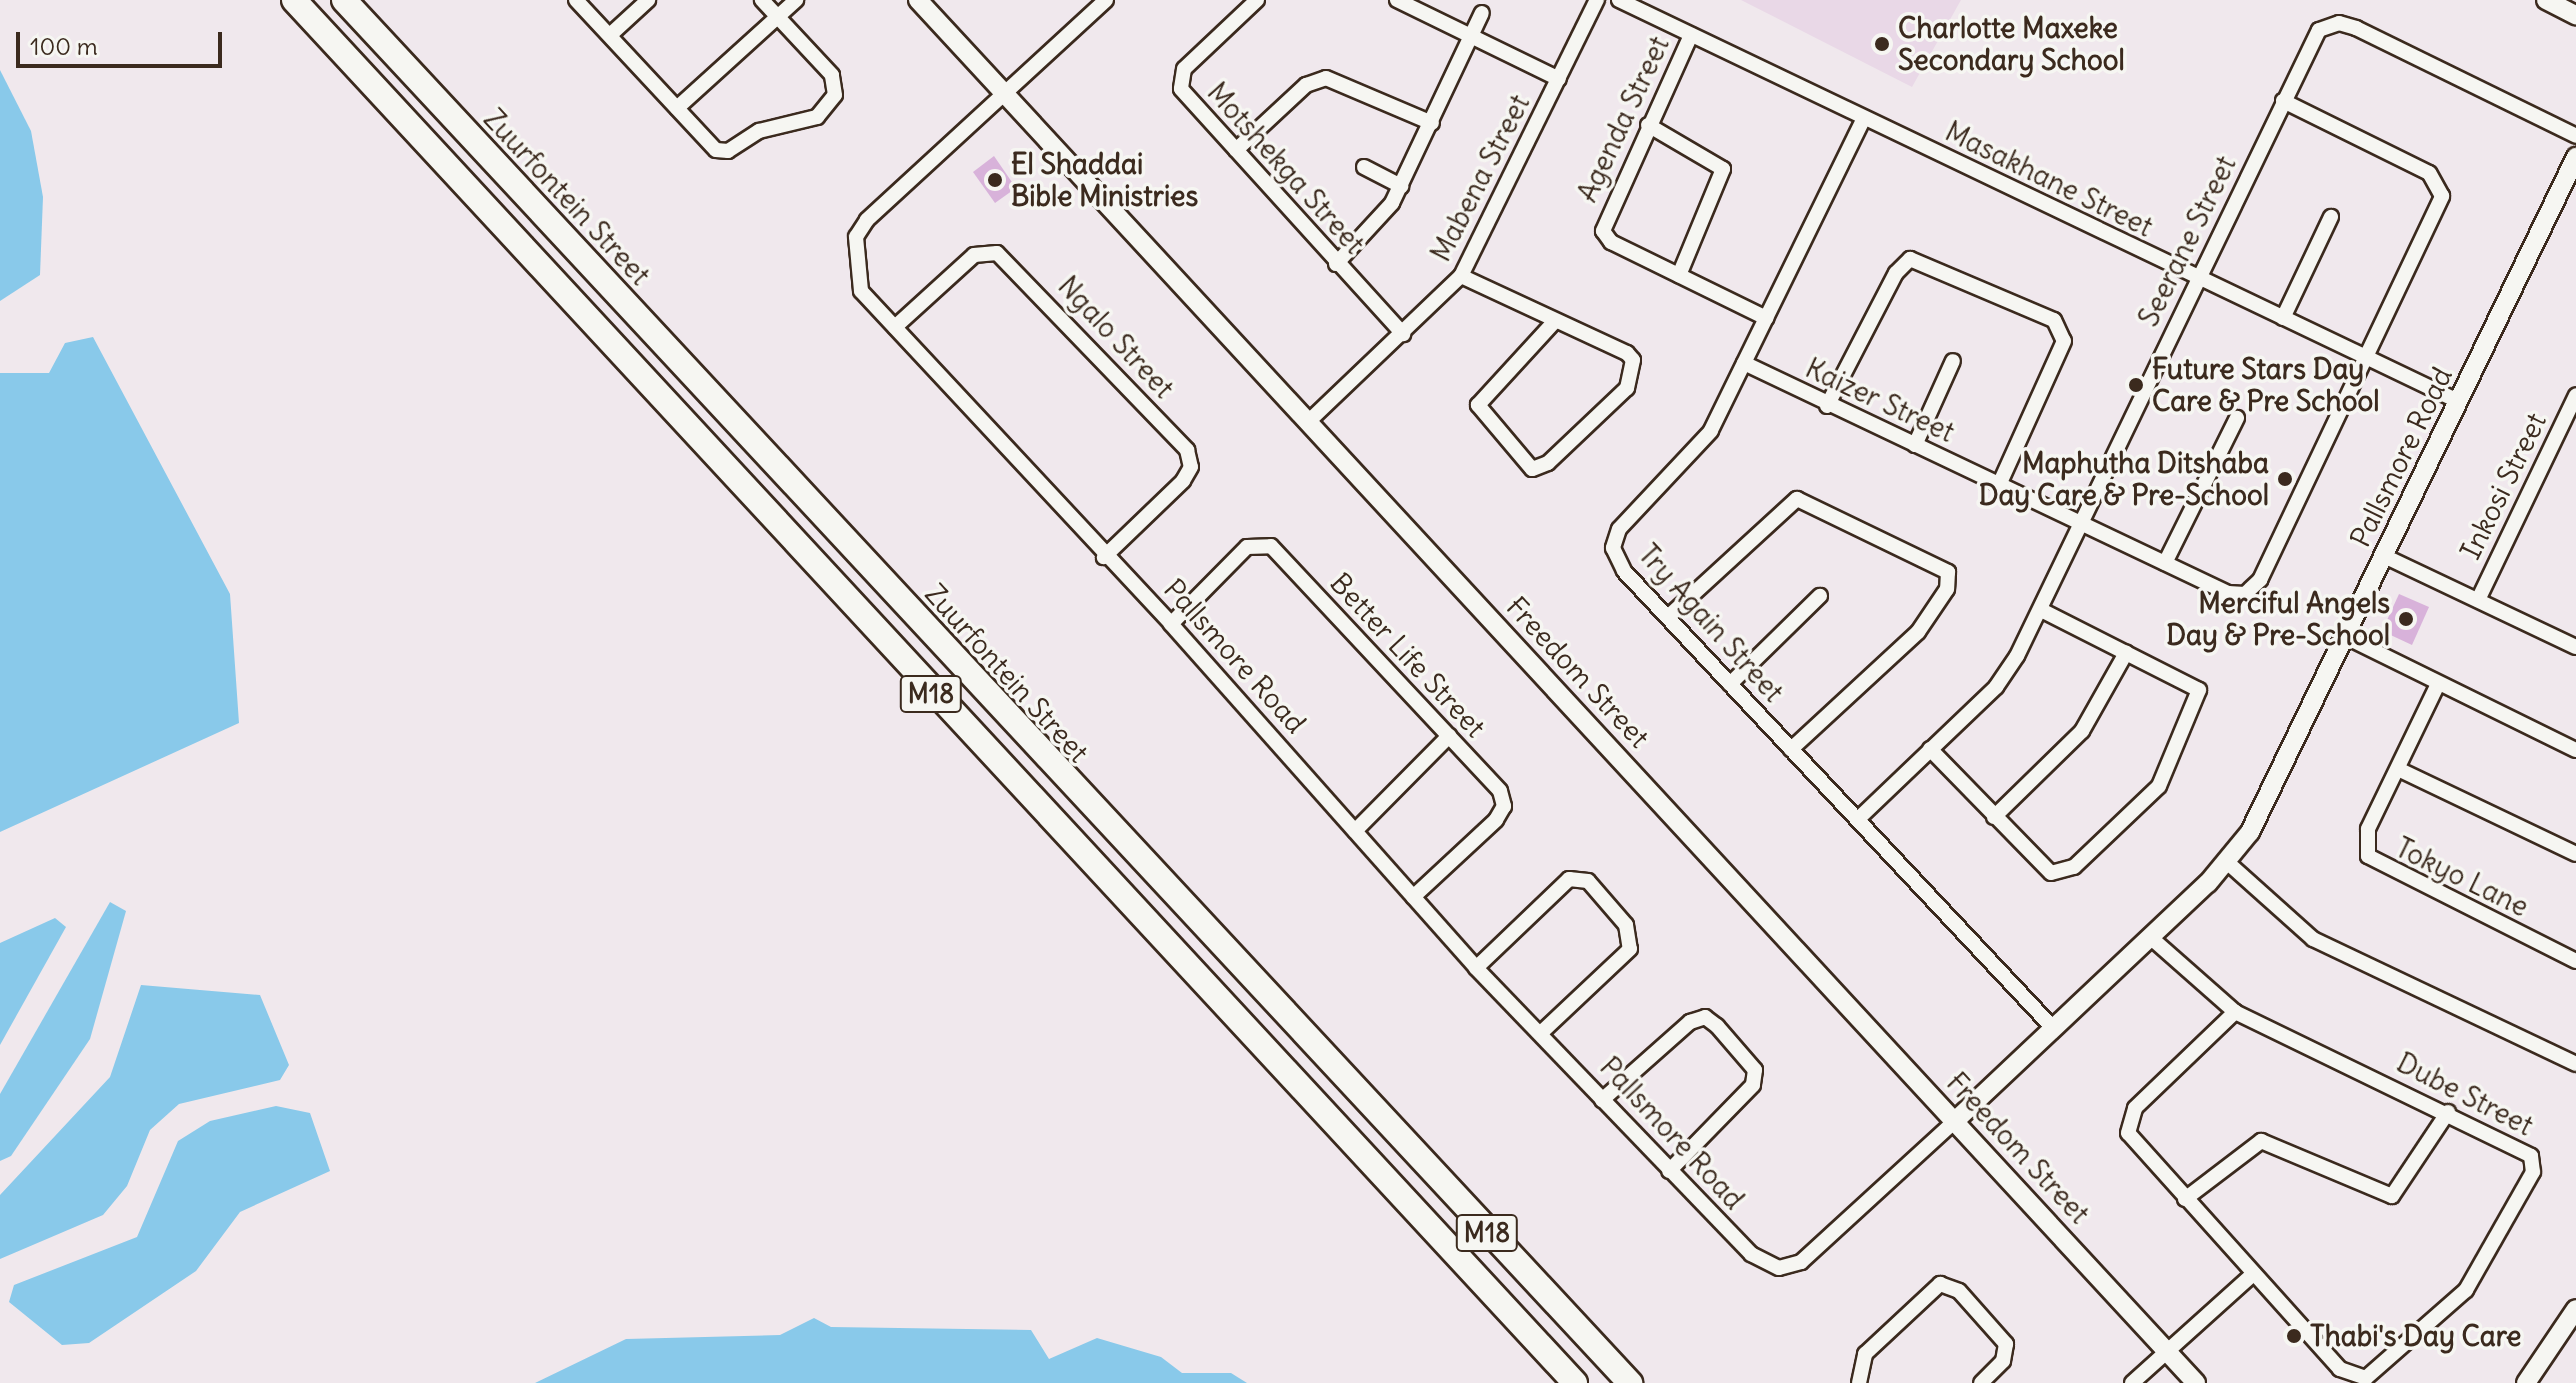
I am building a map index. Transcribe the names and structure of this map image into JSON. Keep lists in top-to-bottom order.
{
  "streets": {
    "main road": ["Zuurfontein Street", "M18"],
    "street": [
      "Agenda Street",
      "Motshekga Street",
      "Mabena Street",
      "Masakhane Street",
      "Seerane Street",
      "Ngalo Street",
      "Kaizer Street",
      "Pallsmore Road",
      "Inkosi Street",
      "Try Again Street",
      "Better Life Street",
      "Freedom Street",
      "Tokyo Lane",
      "Dube Street"
    ]
  },
  "crossings": [
    ["Agenda Street", "Masakhane Street"],
    ["Agenda Street", "Try Again Street"],
    ["Motshekga Street", "Mabena Street"],
    ["Mabena Street", "Freedom Street"],
    ["Masakhane Street", "Seerane Street"],
    ["Masakhane Street", "Kaizer Street"],
    ["Masakhane Street", "Pallsmore Road"],
    ["Masakhane Street", "Try Again Street"],
    ["Seerane Street", "Kaizer Street"],
    ["Seerane Street", "Try Again Street"],
    ["Ngalo Street", "Pallsmore Road"],
    ["Kaizer Street", "Try Again Street"],
    ["Pallsmore Road", "Try Again Street"],
    ["Pallsmore Road", "Better Life Street"],
    ["Pallsmore Road", "Freedom Street"],
    ["Pallsmore Road", "Dube Street"]
  ],
  "places": [
    "Charlotte Maxeke Secondary School",
    "El Shaddai Bible Ministries",
    "Future Stars Day Care & Pre School",
    "Maphutha Ditshaba Day Care & Pre-School",
    "Merciful Angels Day & Pre-School",
    "Thabi's Day Care"
  ],
  "scale_bar": "100 m"
}
